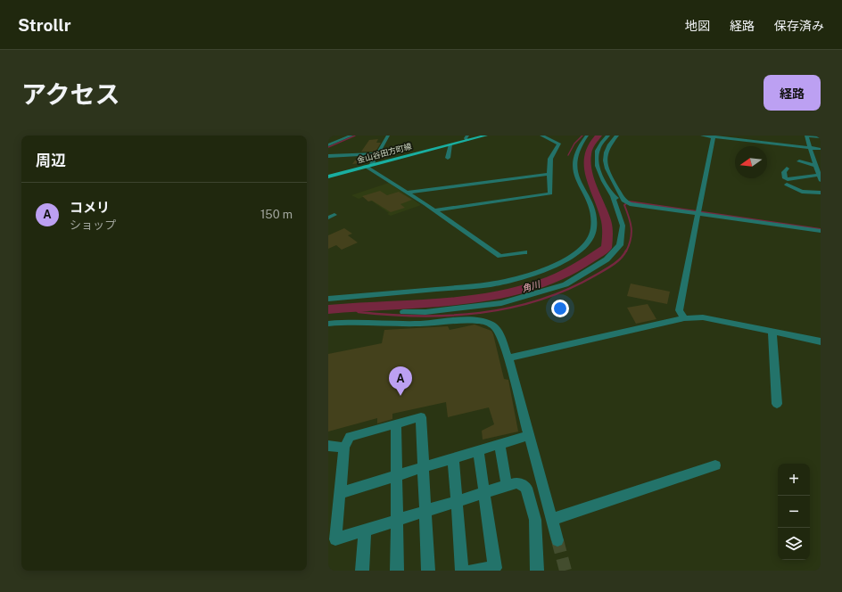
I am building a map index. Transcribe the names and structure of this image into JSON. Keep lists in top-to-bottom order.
{
  "streets": {
    "main road": ["金山谷田方町線"]
  },
  "water": ["角川"],
  "north": "left",
  "page": {
    "header": "Strollr",
    "nav": ["地図", "経路", "保存済み"],
    "title": "アクセス",
    "buttons": "経路",
    "heading": "周辺",
    "list": [
      {
        "mark": "A",
        "name": "コメリ",
        "note": "ショップ",
        "value": "150 m"
      }
    ],
    "pins": "A",
    "map_buttons": ["+", "−"]
  }
}
